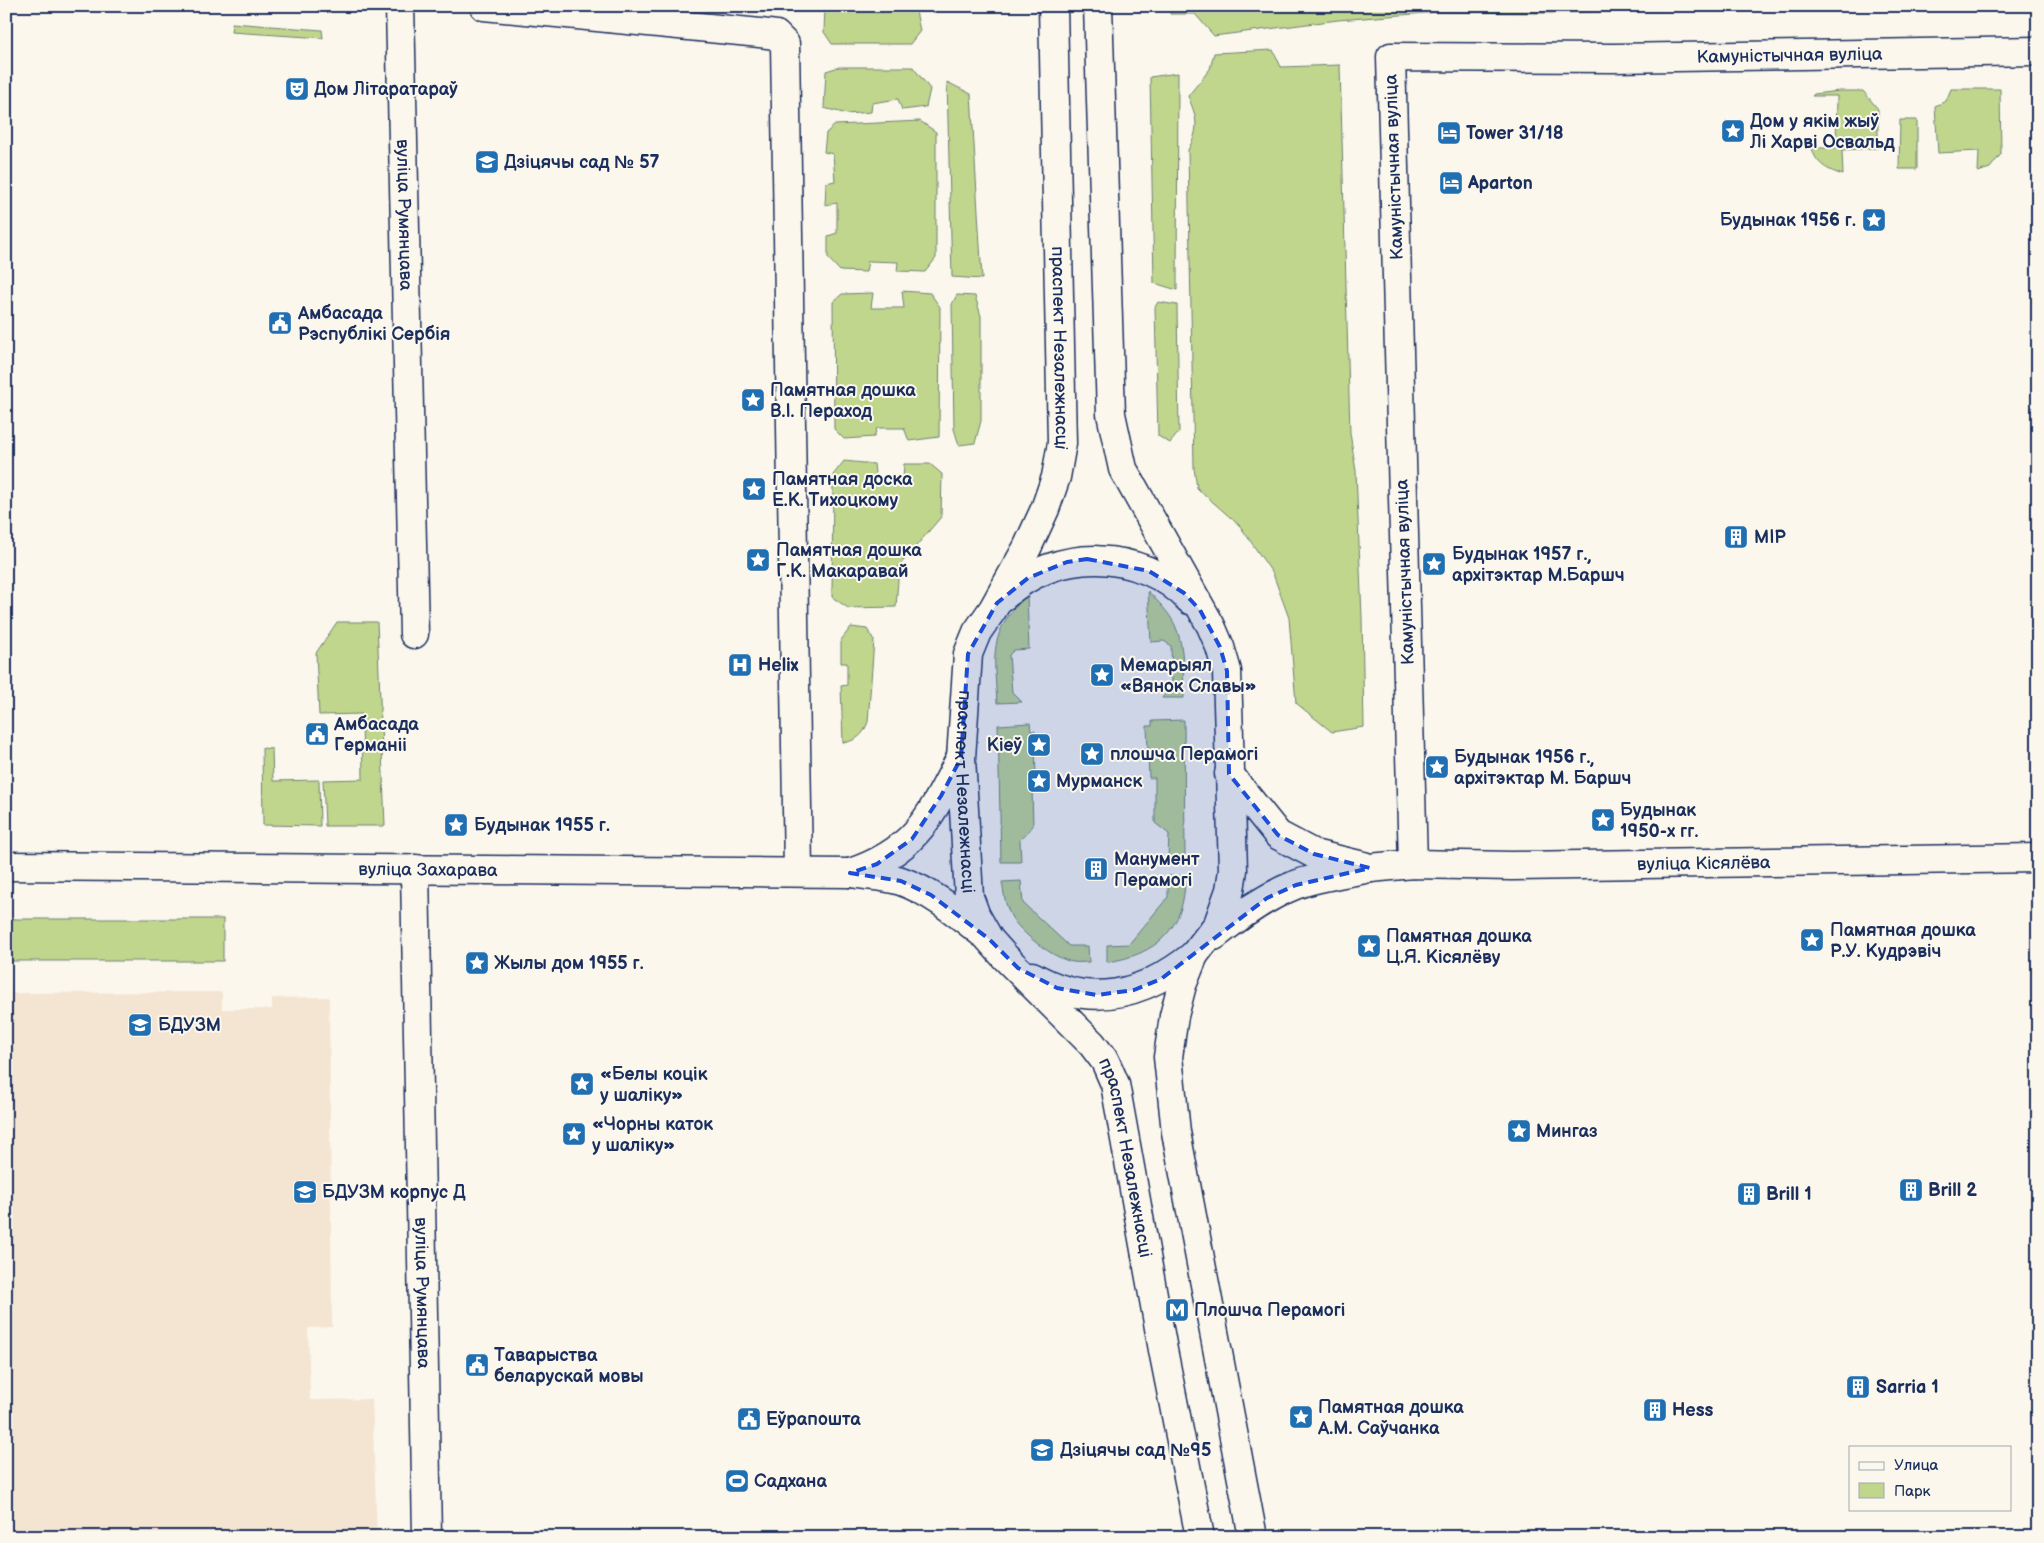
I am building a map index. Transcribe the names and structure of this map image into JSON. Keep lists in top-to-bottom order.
{
  "streets": {
    "main road": [
      "Камуністычная вуліца",
      "вуліца Румянцава",
      "праспект Незалежнасці",
      "вуліца Кісялёва",
      "вуліца Захарава"
    ]
  },
  "crossings": [
    ["Камуністычная вуліца", "вуліца Кісялёва"],
    ["вуліца Румянцава", "вуліца Захарава"]
  ],
  "places": {
    "theatre": ["Дом Літаратараў"],
    "place": [
      "Дом у якім жыў Лі Харві Освальд",
      "Будынак 1956 г.",
      "Памятная дошка В.І. Пераход",
      "Памятная доска Е.К. Тихоцкому",
      "Памятная дошка Г.К. Макаравай",
      "Будынак 1957 г., архітэктар М.Баршч",
      "Мемарыял «Вянок Славы»",
      "Кіеў",
      "плошча Перамогі",
      "Будынак 1956 г., архітэктар М. Баршч",
      "Мурманск",
      "Будынак 1950-х гг.",
      "Будынак 1955 г.",
      "Памятная дошка Р.У. Кудрэвіч",
      "Памятная дошка Ц.Я. Кісялёву",
      "Жылы дом 1955 г.",
      "«Белы коцік у шаліку»",
      "Мингаз",
      "«Чорны каток у шаліку»",
      "Памятная дошка А.М. Саўчанка"
    ],
    "hotel": ["Tower 31/18", "Aparton"],
    "school or university": [
      "Дзіцячы сад № 57",
      "БДУЗМ",
      "БДУЗМ корпус Д",
      "Дзіцячы сад №95"
    ],
    "public building": [
      "Амбасада Рэспублікі Сербія",
      "Амбасада Германіі",
      "Таварыства беларускай мовы",
      "Еўрапошта"
    ],
    "building": [
      "МІР",
      "Манумент Перамогі",
      "Brill 2",
      "Brill 1",
      "Sarria 1",
      "Hess"
    ],
    "hospital": ["Helix"],
    "metro station": ["Плошча Перамогі"],
    "sports": ["Садхана"]
  },
  "legend": ["Улица", "Парк"]
}
